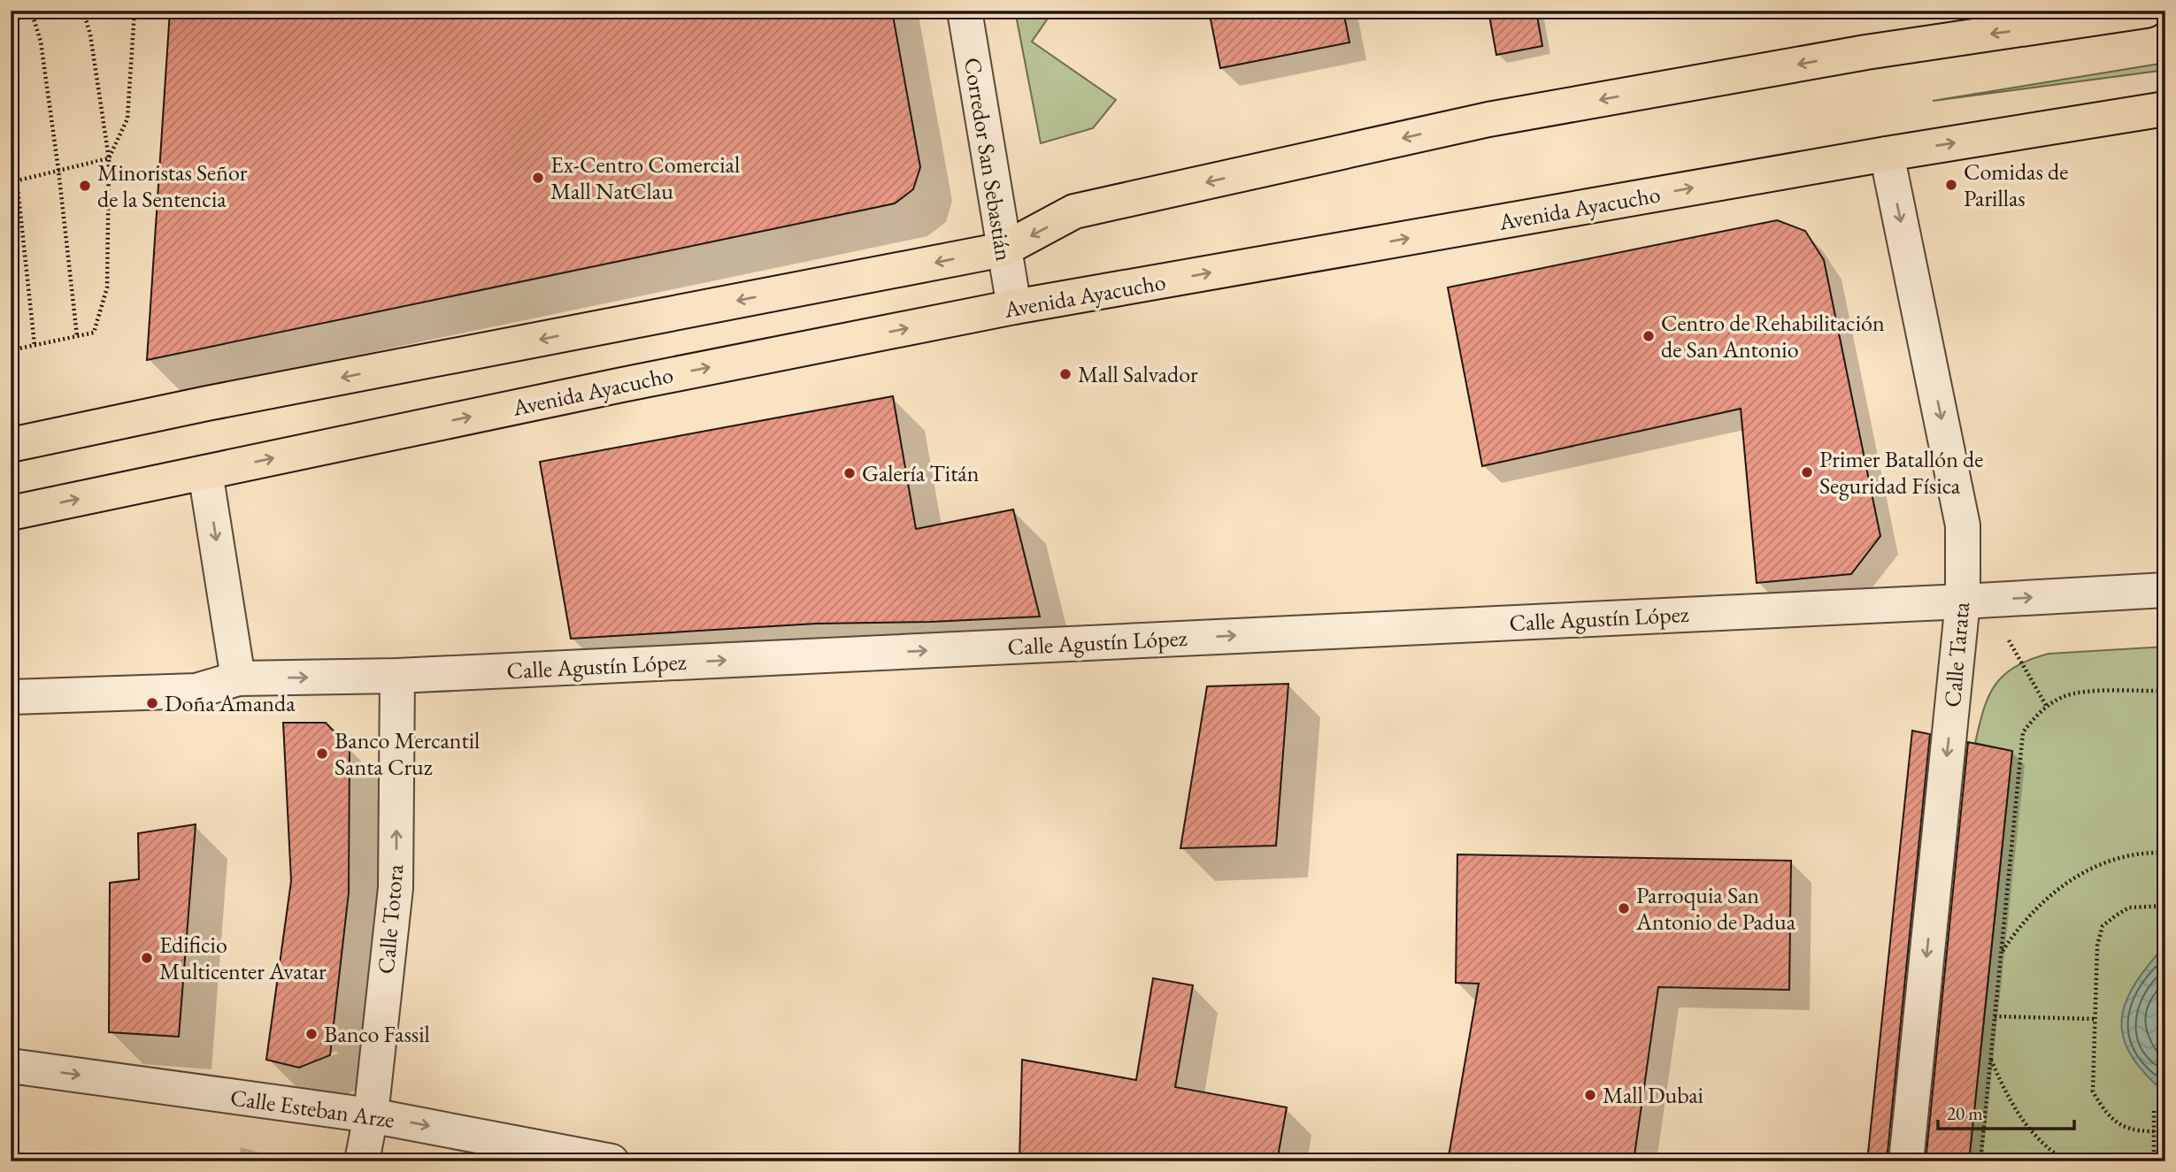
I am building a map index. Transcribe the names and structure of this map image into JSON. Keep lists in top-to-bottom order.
{
  "streets": {
    "main road": ["Avenida Ayacucho"],
    "street": [
      "Corredor San Sebastián",
      "Calle Agustín López",
      "Calle Tarata",
      "Calle Totora",
      "Calle Esteban Arze"
    ]
  },
  "crossings": [
    ["Corredor San Sebastián", "Avenida Ayacucho"],
    ["Avenida Ayacucho", "Calle Tarata"],
    ["Calle Agustín López", "Calle Tarata"],
    ["Calle Agustín López", "Calle Totora"],
    ["Calle Totora", "Calle Esteban Arze"]
  ],
  "one_way": [
    "Calle Agustín López",
    "Calle Tarata",
    "Calle Totora",
    "Calle Esteban Arze"
  ],
  "places": [
    "Ex-Centro Comercial Mall NatClau",
    "Comidas de Parillas",
    "Minoristas Señor de la Sentencia",
    "Centro de Rehabilitación de San Antonio",
    "Mall Salvador",
    "Primer Batallón de Seguridad Física",
    "Galería Titán",
    "Doña Amanda",
    "Banco Mercantil Santa Cruz",
    "Parroquia San Antonio de Padua",
    "Edificio Multicenter Avatar",
    "Banco Fassil",
    "Mall Dubai"
  ],
  "scale_bar": "20 m"
}
